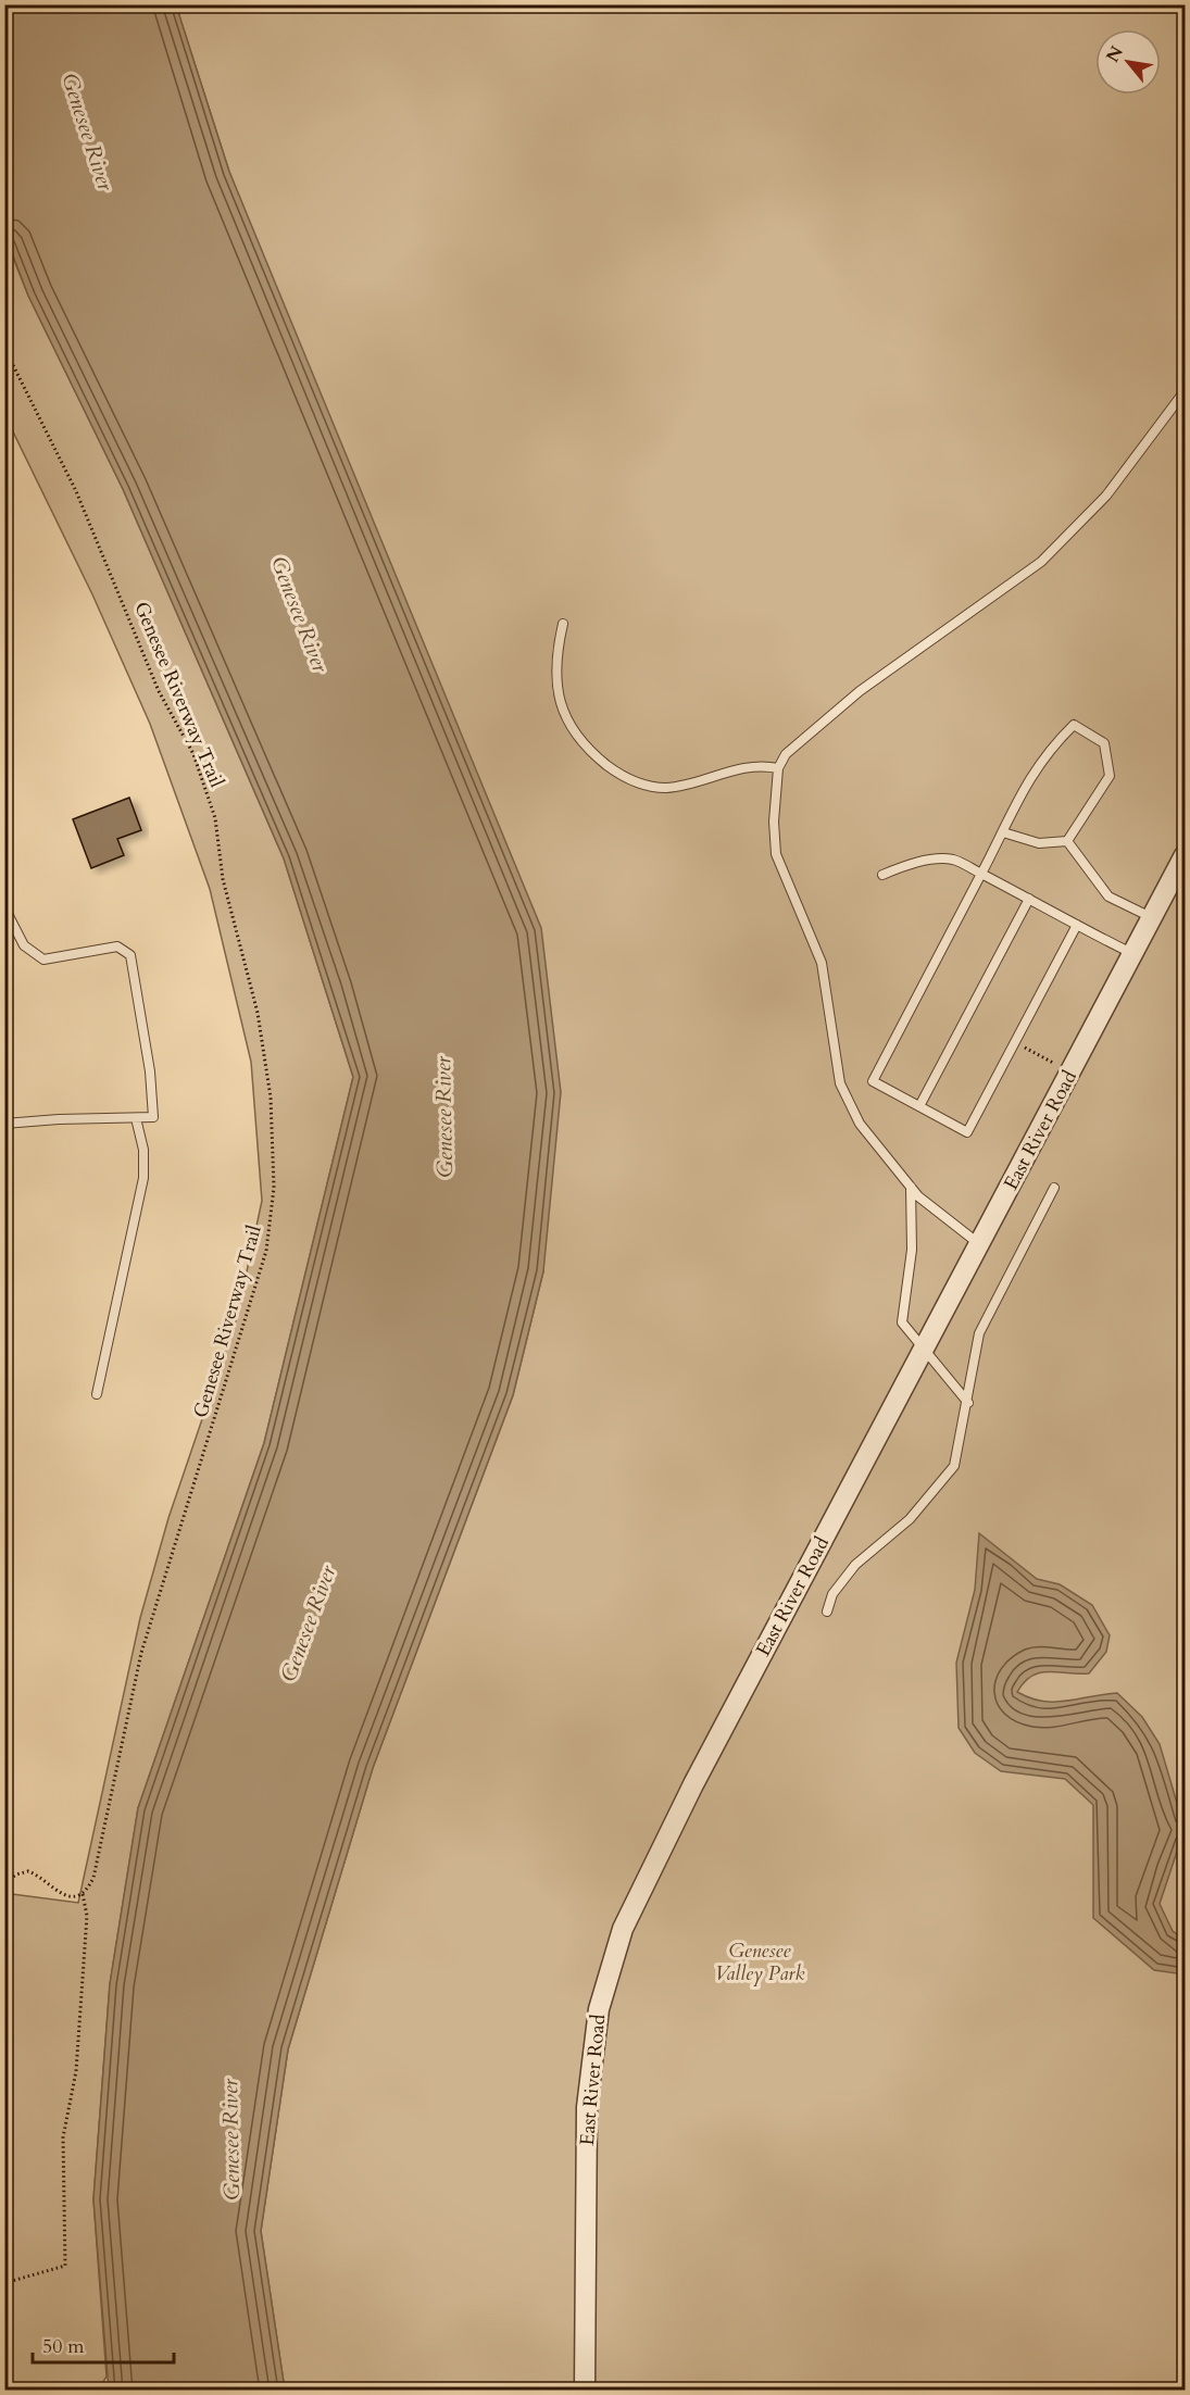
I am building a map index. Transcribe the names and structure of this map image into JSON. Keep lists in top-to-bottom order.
{
  "streets": {
    "street": ["East River Road"],
    "path": ["Genesee Riverway Trail"]
  },
  "water": ["Genesee River"],
  "parks": ["Genesee Valley Park"],
  "scale_bar": "50 m",
  "north": "top left"
}
